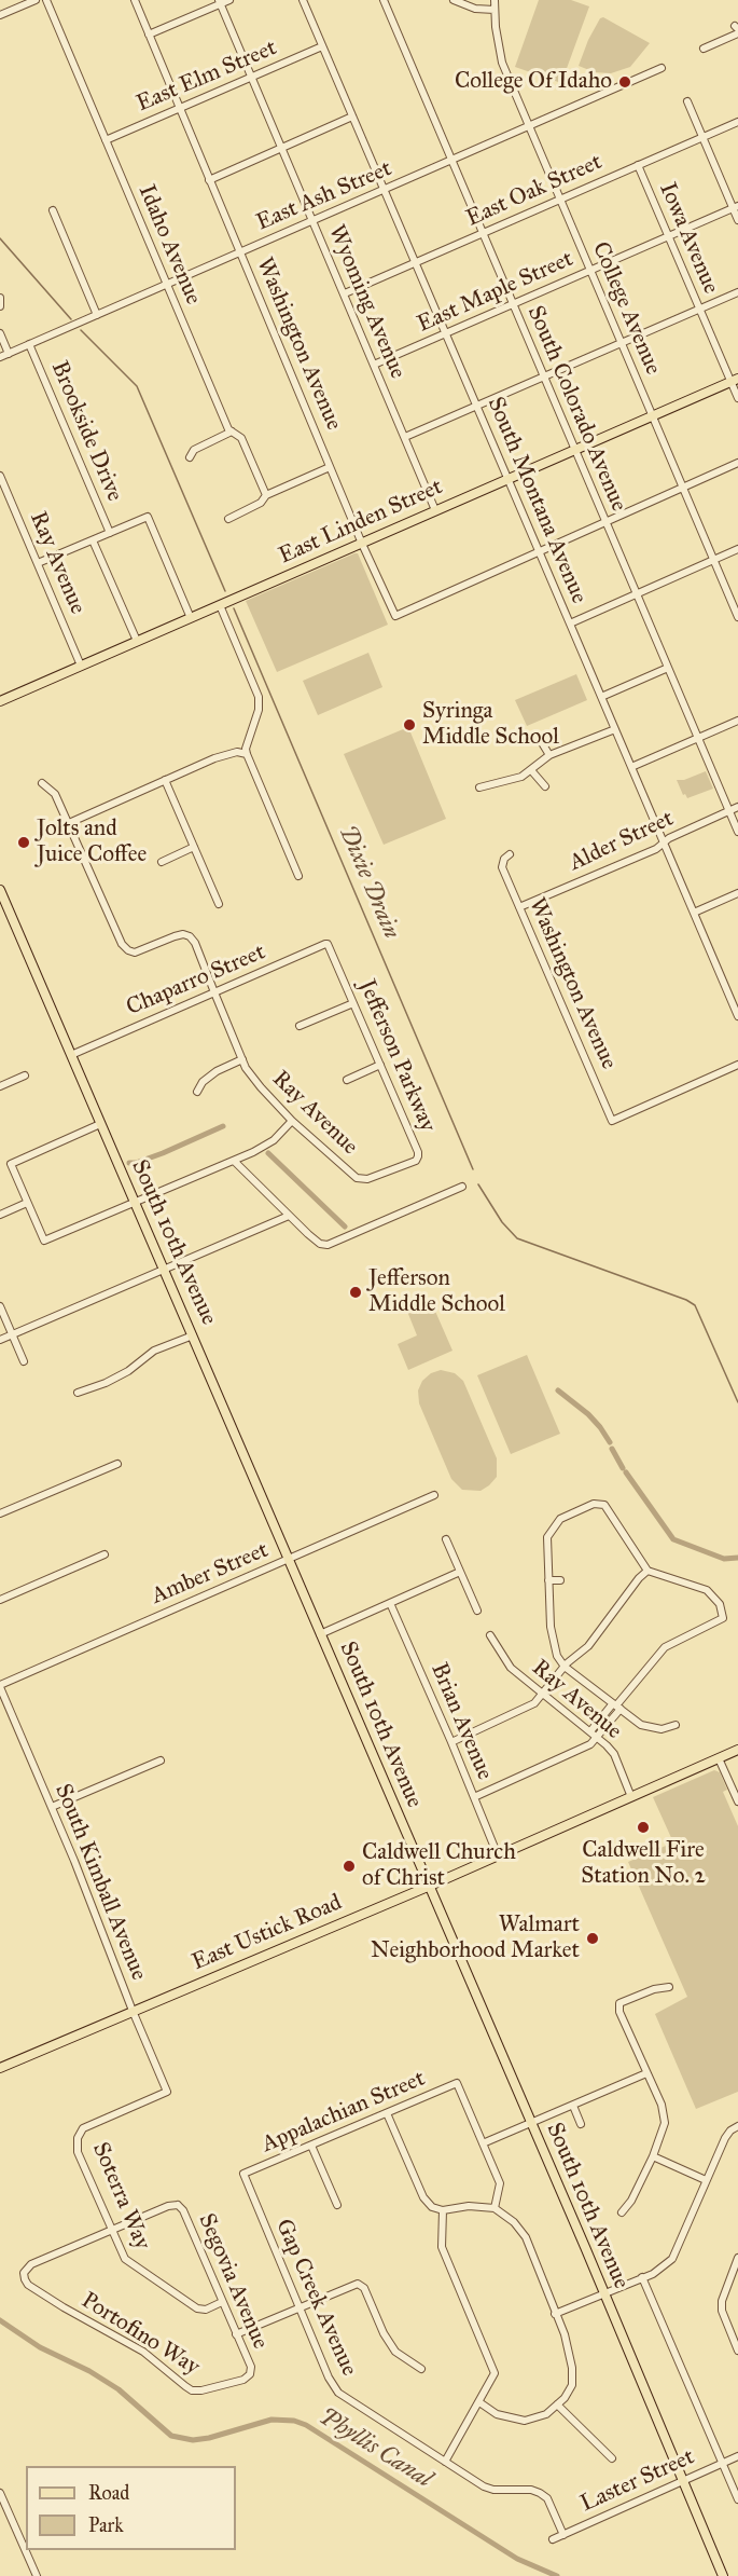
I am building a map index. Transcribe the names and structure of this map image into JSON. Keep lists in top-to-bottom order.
{
  "streets": {
    "main road": ["East Linden Street", "South 10th Avenue", "East Ustick Road"],
    "street": [
      "East Elm Street",
      "East Oak Street",
      "East Ash Street",
      "Iowa Avenue",
      "Idaho Avenue",
      "East Maple Street",
      "Wyoming Avenue",
      "College Avenue",
      "Washington Avenue",
      "South Colorado Avenue",
      "Brookside Drive",
      "South Montana Avenue",
      "Ray Avenue",
      "Alder Street",
      "Chaparro Street",
      "Jefferson Parkway",
      "Amber Street",
      "Brian Avenue",
      "South Kimball Avenue",
      "Appalachian Street",
      "Soterra Way",
      "Segovia Avenue",
      "Gap Creek Avenue",
      "Portofino Way",
      "Laster Street"
    ]
  },
  "crossings": [
    ["East Elm Street", "Idaho Avenue"],
    ["East Elm Street", "Wyoming Avenue"],
    ["East Elm Street", "Washington Avenue"],
    ["East Elm Street", "South Montana Avenue"],
    ["East Oak Street", "Iowa Avenue"],
    ["East Oak Street", "Wyoming Avenue"],
    ["East Oak Street", "College Avenue"],
    ["East Oak Street", "South Colorado Avenue"],
    ["East Oak Street", "South Montana Avenue"],
    ["East Ash Street", "Idaho Avenue"],
    ["East Ash Street", "Wyoming Avenue"],
    ["East Ash Street", "College Avenue"],
    ["East Ash Street", "Washington Avenue"],
    ["East Ash Street", "South Colorado Avenue"],
    ["East Ash Street", "Brookside Drive"],
    ["East Ash Street", "South Montana Avenue"],
    ["Iowa Avenue", "East Maple Street"],
    ["Iowa Avenue", "East Linden Street"],
    ["East Maple Street", "Wyoming Avenue"],
    ["East Maple Street", "College Avenue"],
    ["East Maple Street", "South Colorado Avenue"],
    ["East Maple Street", "South Montana Avenue"],
    ["Wyoming Avenue", "East Linden Street"],
    ["College Avenue", "East Linden Street"],
    ["Washington Avenue", "South Montana Avenue"],
    ["Washington Avenue", "East Linden Street"],
    ["Washington Avenue", "Alder Street"],
    ["South Colorado Avenue", "East Linden Street"],
    ["South Colorado Avenue", "Alder Street"],
    ["South Montana Avenue", "East Linden Street"],
    ["South Montana Avenue", "Alder Street"],
    ["East Linden Street", "Ray Avenue"],
    ["Ray Avenue", "Chaparro Street"],
    ["Ray Avenue", "Jefferson Parkway"],
    ["Ray Avenue", "East Ustick Road"],
    ["Chaparro Street", "Jefferson Parkway"],
    ["Chaparro Street", "South 10th Avenue"],
    ["South 10th Avenue", "Amber Street"],
    ["South 10th Avenue", "East Ustick Road"],
    ["South 10th Avenue", "Laster Street"],
    ["Amber Street", "South Kimball Avenue"],
    ["Brian Avenue", "East Ustick Road"],
    ["South Kimball Avenue", "East Ustick Road"],
    ["South Kimball Avenue", "Soterra Way"],
    ["Appalachian Street", "Gap Creek Avenue"],
    ["Soterra Way", "Segovia Avenue"],
    ["Soterra Way", "Portofino Way"],
    ["Segovia Avenue", "Portofino Way"],
    ["Gap Creek Avenue", "Laster Street"]
  ],
  "water": ["Dixie Drain", "Phyllis Canal"],
  "places": [
    "College Of Idaho",
    "Syringa Middle School",
    "Jolts and Juice Coffee",
    "Jefferson Middle School",
    "Caldwell Fire Station No. 2",
    "Caldwell Church of Christ",
    "Walmart Neighborhood Market"
  ],
  "legend": ["Road", "Park"]
}
